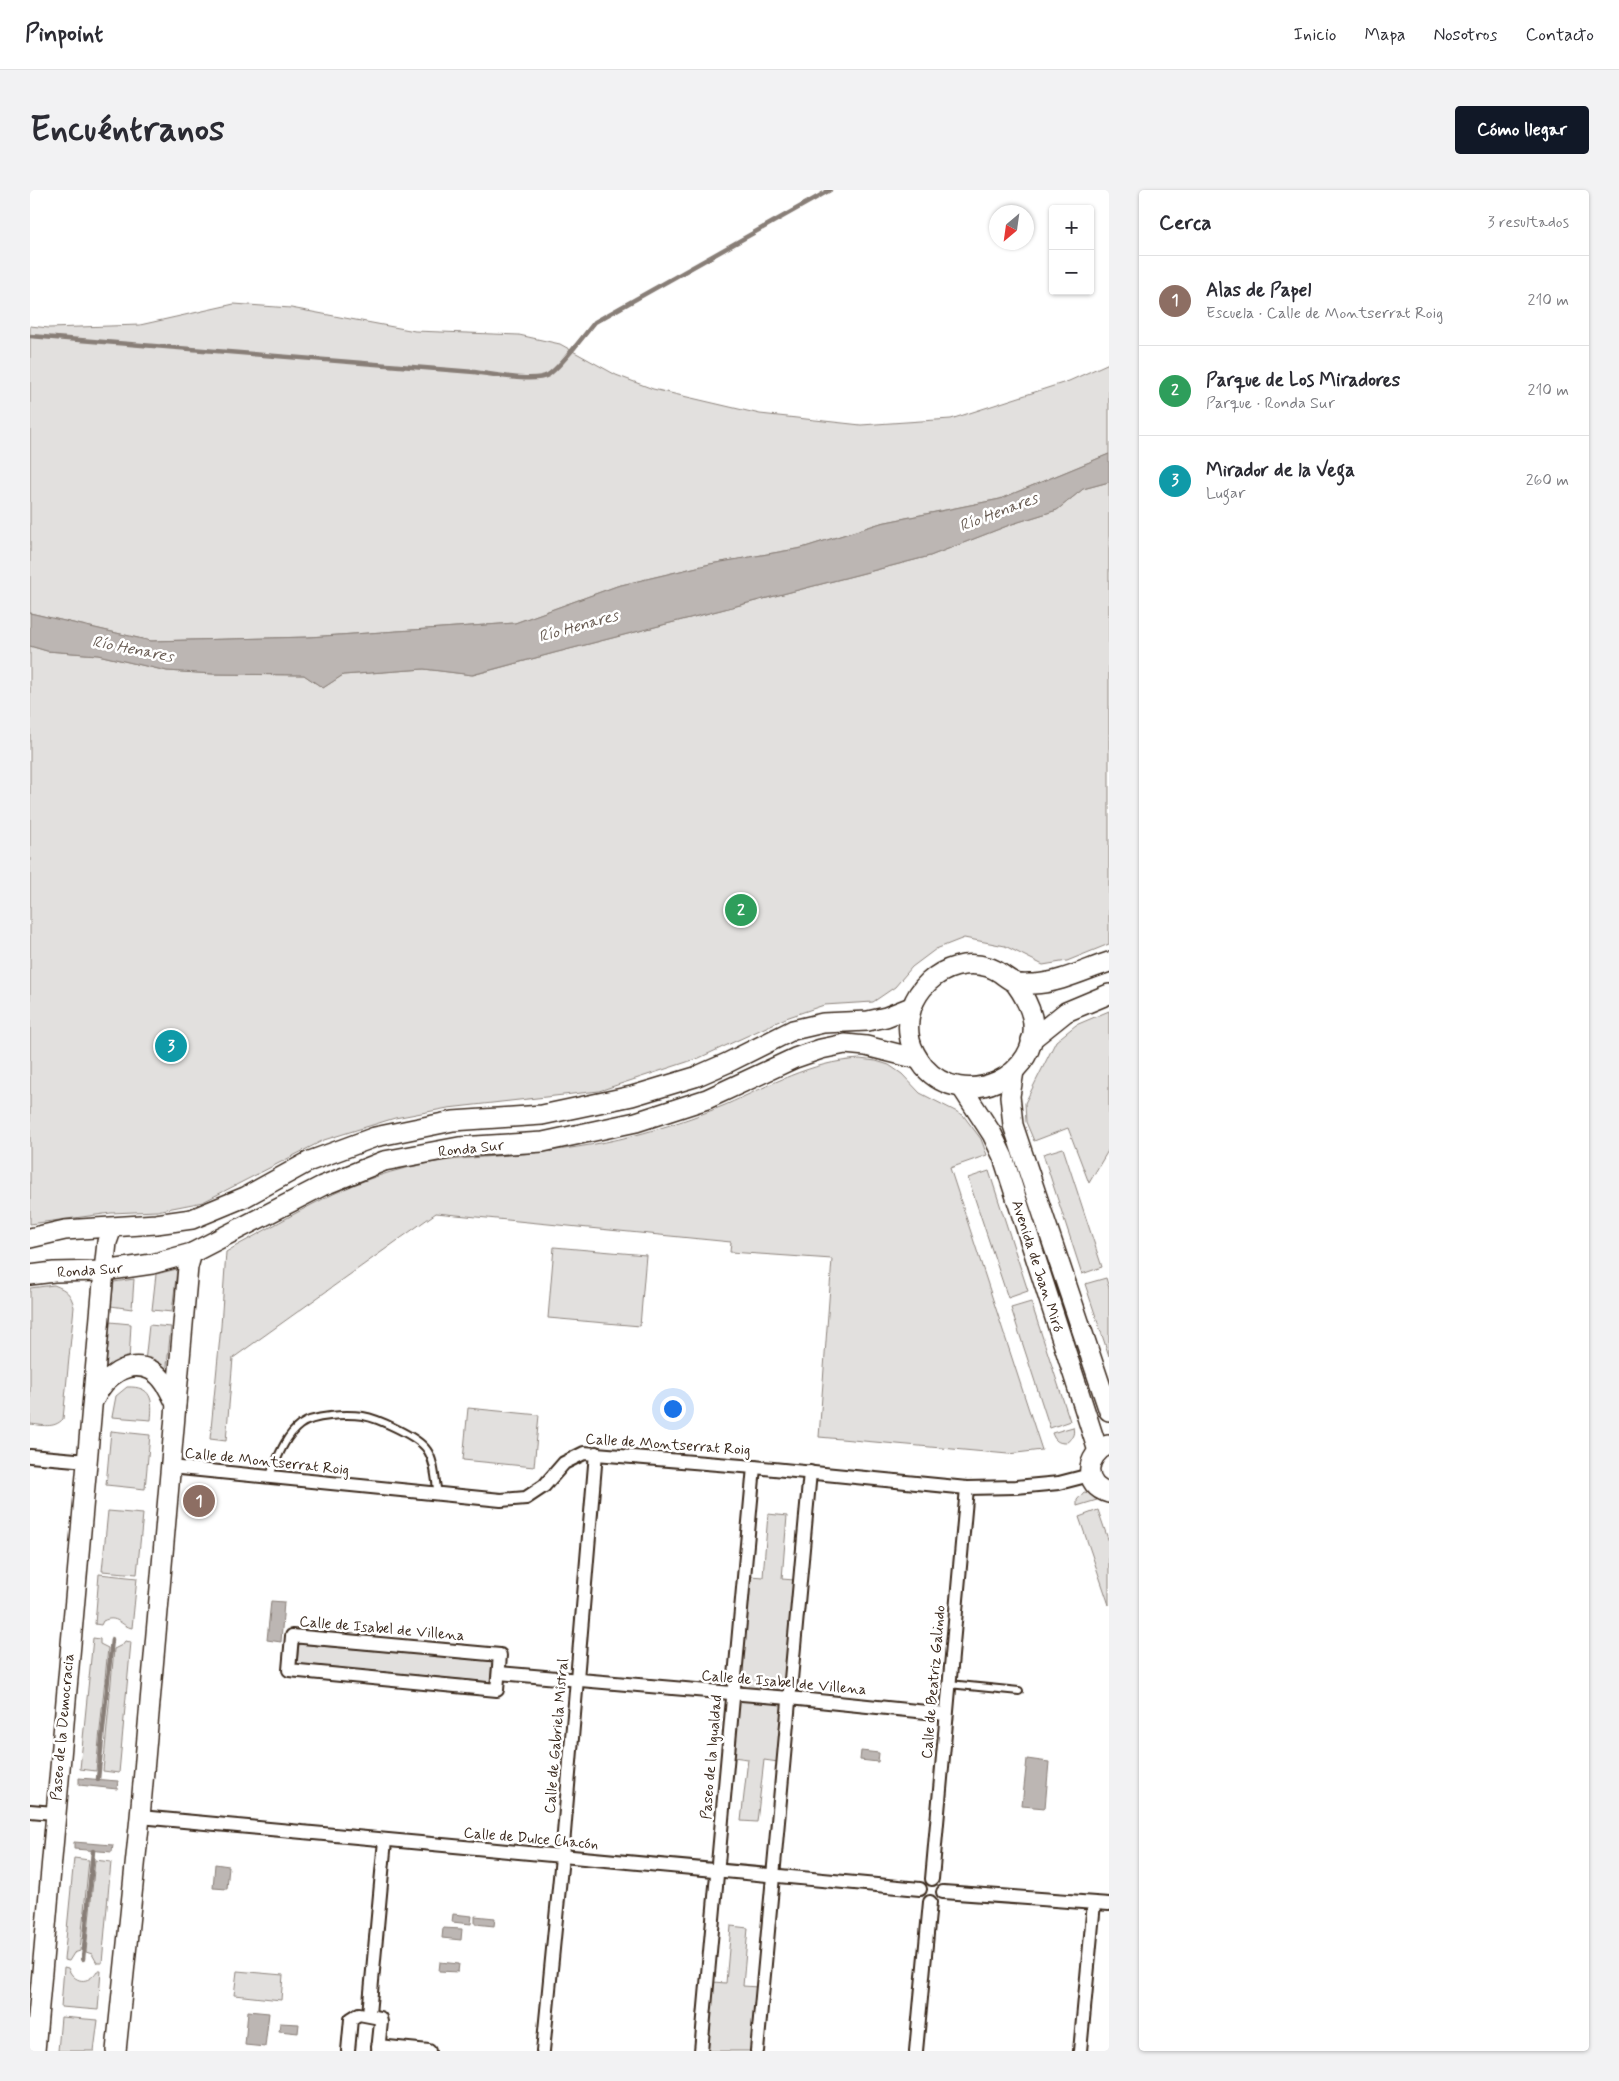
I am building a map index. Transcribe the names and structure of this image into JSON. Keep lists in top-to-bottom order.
{
  "streets": {
    "street": [
      "Ronda Sur",
      "Avenida de Joan Miró",
      "Calle de Montserrat Roig",
      "Calle de Isabel de Villena",
      "Calle de Beatriz Galindo",
      "Paseo de la Democracia",
      "Calle de Gabriela Mistral",
      "Paseo de la Igualdad",
      "Calle de Dulce Chacón"
    ]
  },
  "crossings": [
    ["Ronda Sur", "Avenida de Joan Miró"],
    ["Ronda Sur", "Paseo de la Democracia"],
    ["Avenida de Joan Miró", "Calle de Montserrat Roig"],
    ["Calle de Montserrat Roig", "Calle de Beatriz Galindo"],
    ["Calle de Montserrat Roig", "Calle de Gabriela Mistral"],
    ["Calle de Montserrat Roig", "Paseo de la Igualdad"],
    ["Calle de Isabel de Villena", "Calle de Beatriz Galindo"],
    ["Calle de Isabel de Villena", "Calle de Gabriela Mistral"],
    ["Calle de Isabel de Villena", "Paseo de la Igualdad"],
    ["Calle de Beatriz Galindo", "Calle de Dulce Chacón"],
    ["Calle de Gabriela Mistral", "Calle de Dulce Chacón"],
    ["Paseo de la Igualdad", "Calle de Dulce Chacón"]
  ],
  "water": ["Río Henares"],
  "north": "bottom left",
  "page": {
    "header": "Pinpoint",
    "nav": [
      "Inicio",
      "Mapa",
      "Nosotros",
      "Contacto"
    ],
    "buttons": "Cómo llegar",
    "title": "Encuéntranos",
    "heading": ["Cerca", "3 resultados"],
    "map_buttons": ["+", "−"],
    "list": [
      {
        "mark": "1",
        "name": "Alas de Papel",
        "note": "Escuela · Calle de Montserrat Roig",
        "value": "210 m"
      },
      {
        "mark": "2",
        "name": "Parque de Los Miradores",
        "note": "Parque · Ronda Sur",
        "value": "210 m"
      },
      {
        "mark": "3",
        "name": "Mirador de la Vega",
        "note": "Lugar",
        "value": "260 m"
      }
    ],
    "pins": ["2", "3", "1"]
  }
}
